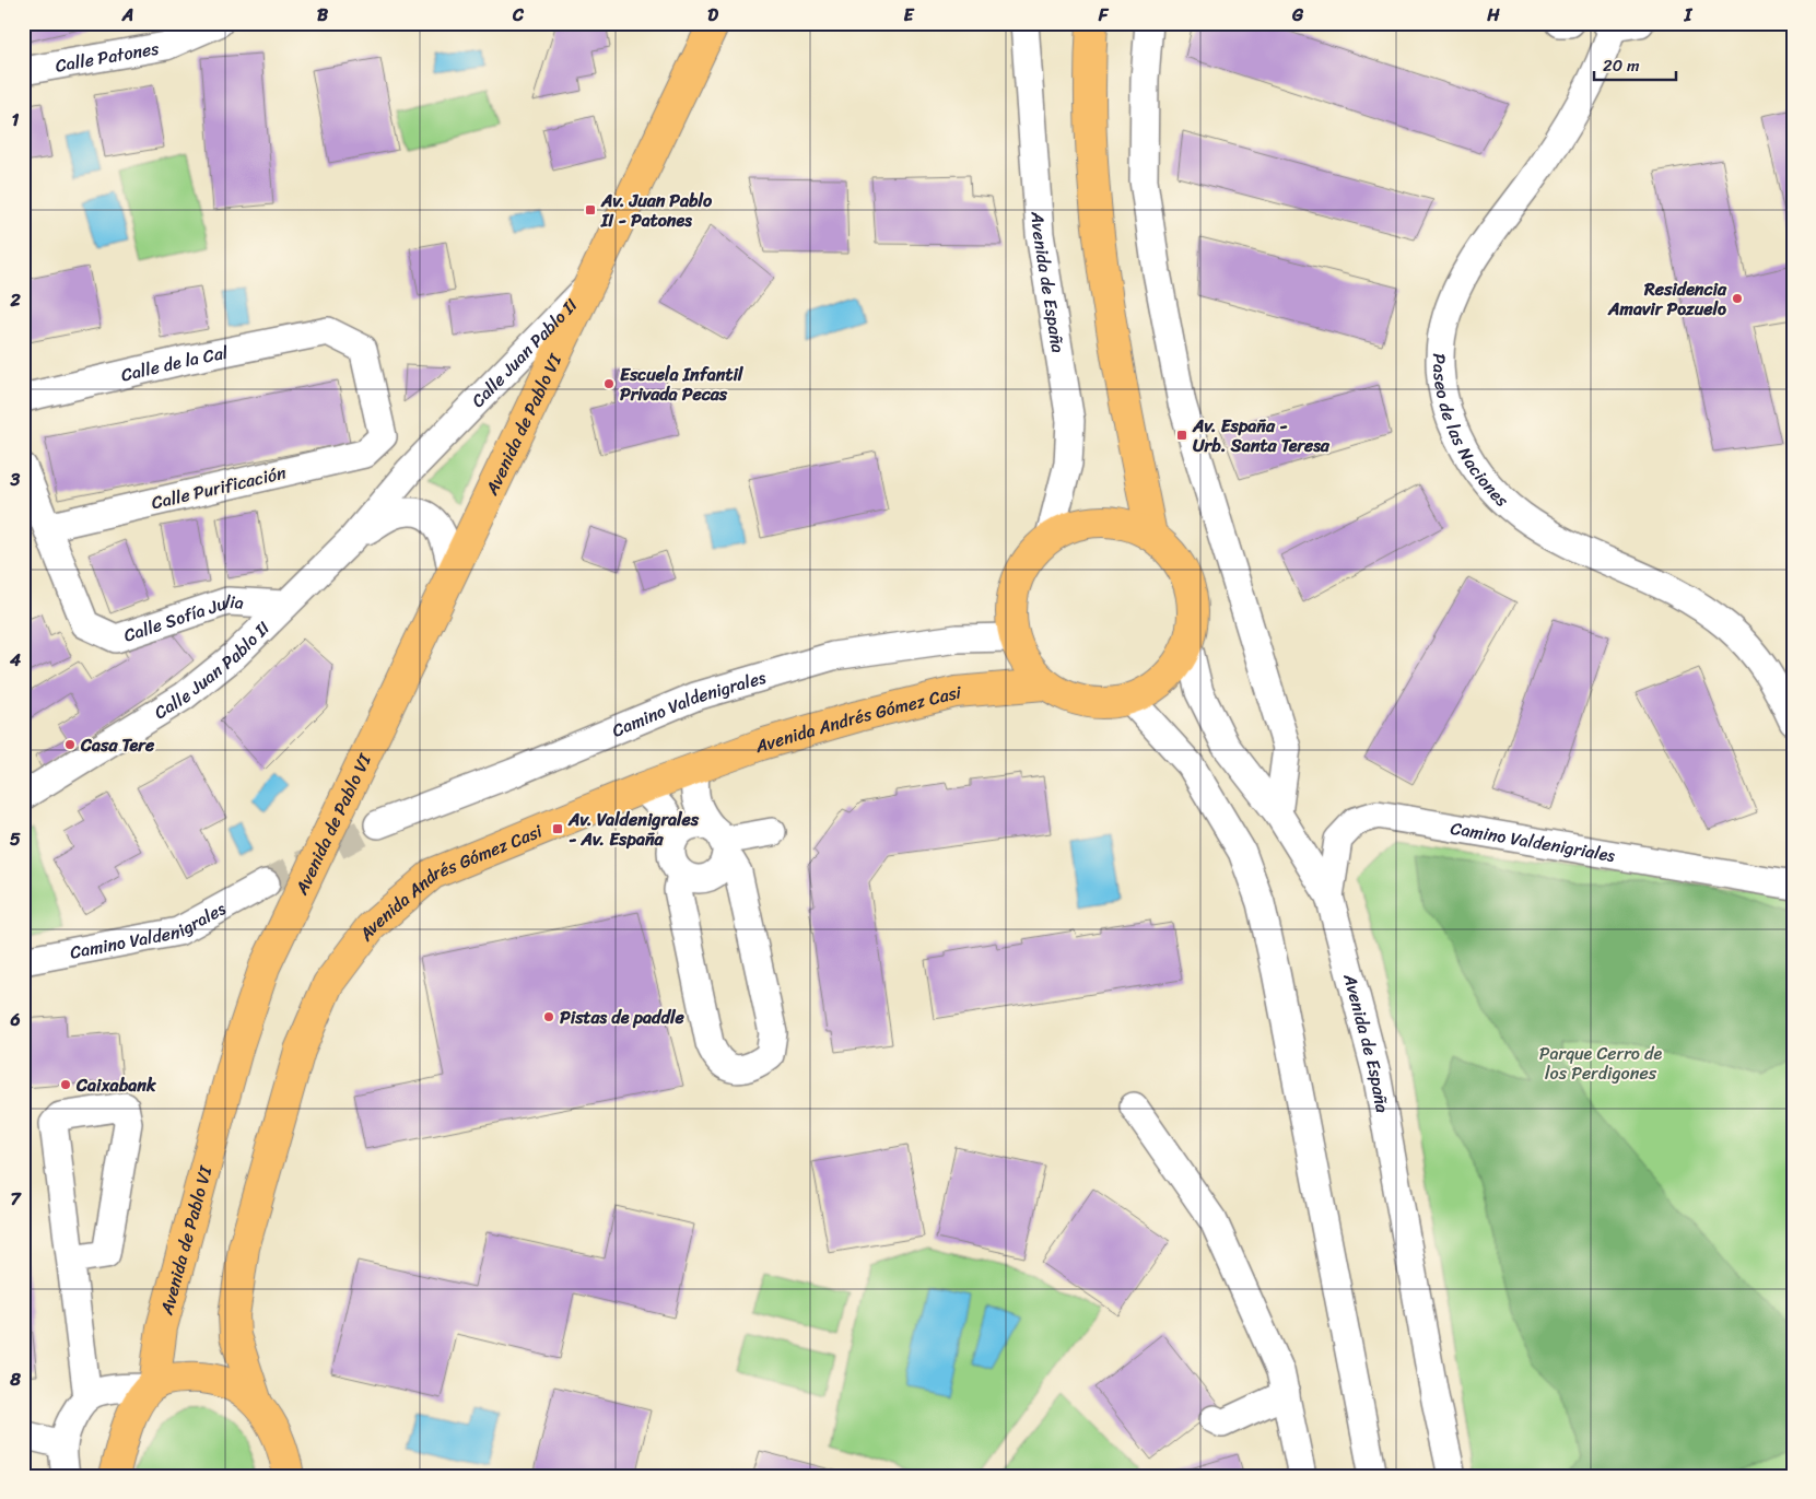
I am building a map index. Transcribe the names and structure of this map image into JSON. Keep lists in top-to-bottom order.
{
  "streets": {
    "main road": ["Avenida de Pablo VI", "Avenida Andrés Gómez Casi"],
    "street": [
      "Calle Patones",
      "Avenida de España",
      "Calle Juan Pablo II",
      "Calle de la Cal",
      "Paseo de las Naciones",
      "Calle Purificación",
      "Calle Sofía Julia",
      "Camino Valdenigrales",
      "Camino Valdenigriales"
    ]
  },
  "crossings": [
    ["Avenida de España", "Camino Valdenigrales"],
    ["Avenida de España", "Avenida Andrés Gómez Casi"],
    ["Avenida de España", "Camino Valdenigriales"],
    ["Calle Juan Pablo II", "Avenida de Pablo VI"],
    ["Calle Juan Pablo II", "Calle Sofía Julia"],
    ["Calle de la Cal", "Calle Purificación"],
    ["Calle Purificación", "Calle Sofía Julia"],
    ["Camino Valdenigrales", "Avenida Andrés Gómez Casi"]
  ],
  "parks": ["Parque Cerro de los Perdigones"],
  "places": {
    "transit": ["Av. Juan Pablo II - Patones", "Av. España - Urb. Santa Teresa", "Av. Valdenigrales - Av. España"],
    "other": [
      "Residencia Amavir Pozuelo",
      "Escuela Infantil Privada Pecas",
      "Casa Tere",
      "Pistas de paddle",
      "Caixabank"
    ]
  },
  "scale_bar": "20 m",
  "grid": {
    "columns": [
      "A",
      "B",
      "C",
      "D",
      "E",
      "F",
      "G",
      "H",
      "I"
    ],
    "rows": [
      "1",
      "2",
      "3",
      "4",
      "5",
      "6",
      "7",
      "8"
    ]
  }
}
